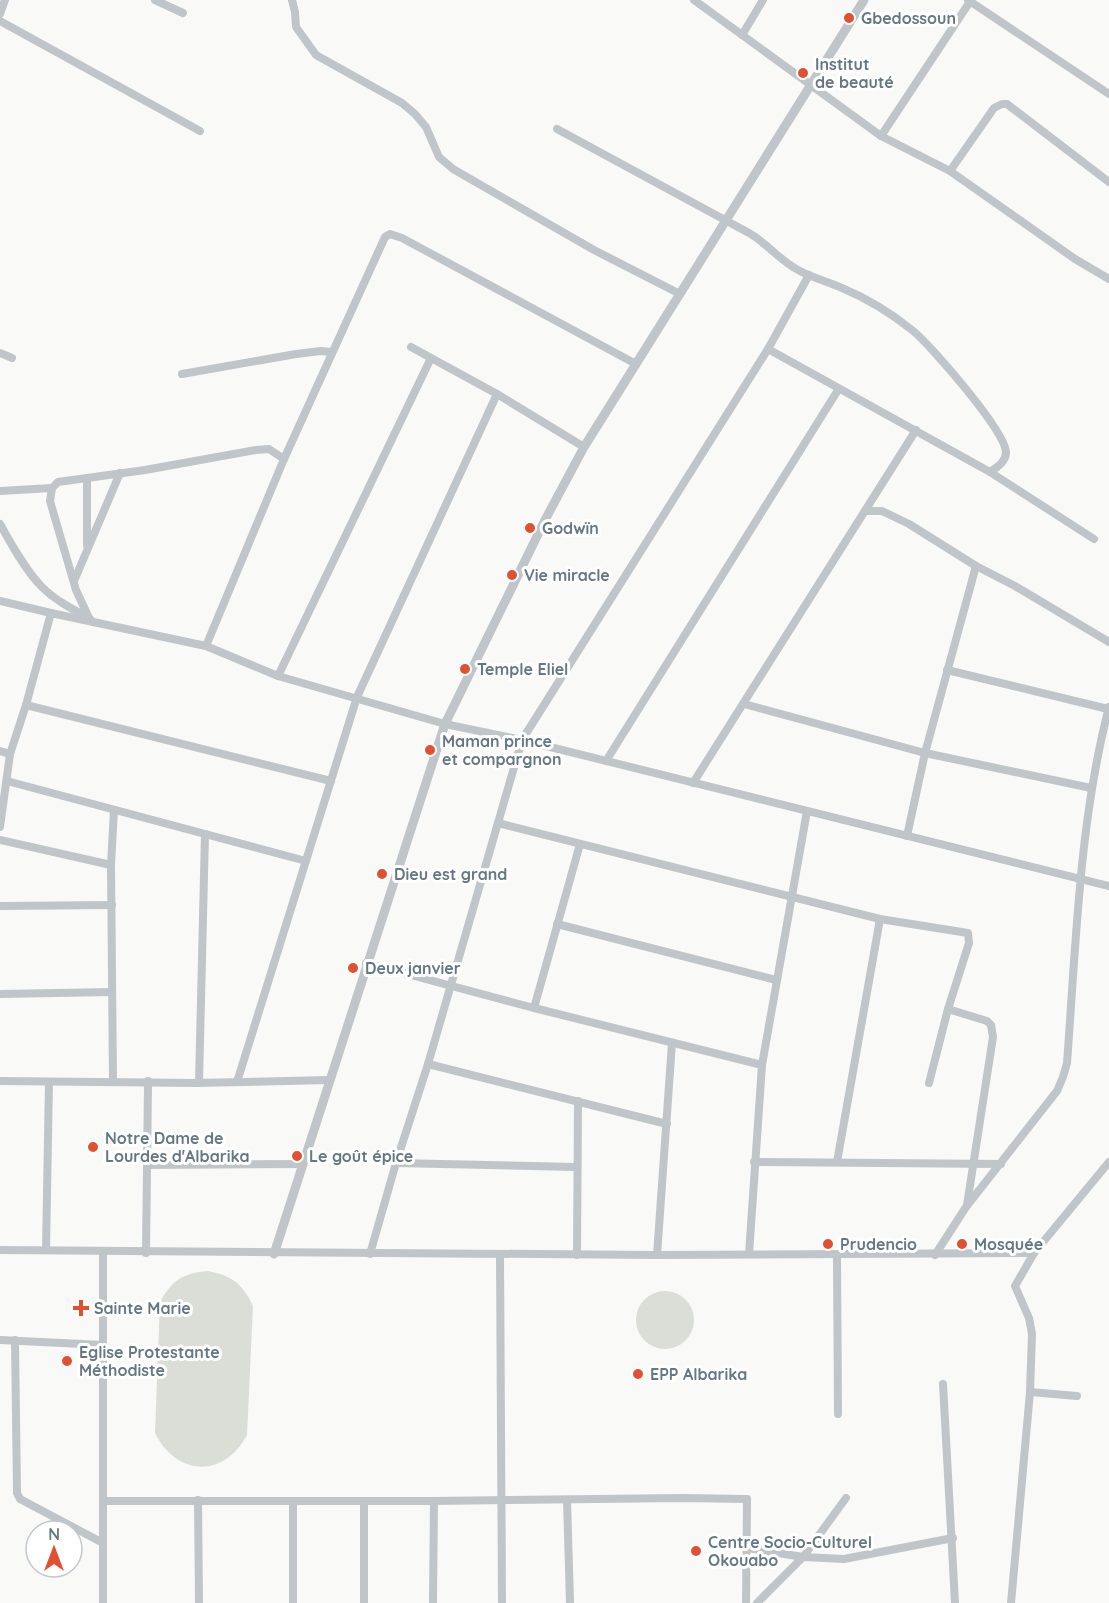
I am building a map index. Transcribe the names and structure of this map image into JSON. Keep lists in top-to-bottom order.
{
  "places": {
    "other": [
      "Gbedossoun",
      "Institut de beauté",
      "Godwïn",
      "Vie miracle",
      "Temple Eliel",
      "Maman prince et compargnon",
      "Dieu est grand",
      "Deux janvier",
      "Notre Dame de Lourdes d'Albarika",
      "Le goût épice",
      "Prudencio",
      "Mosquée",
      "Eglise Protestante Méthodiste",
      "EPP Albarika",
      "Centre Socio-Culturel Okouabo"
    ],
    "health": ["Sainte Marie"]
  },
  "north": "top"
}
